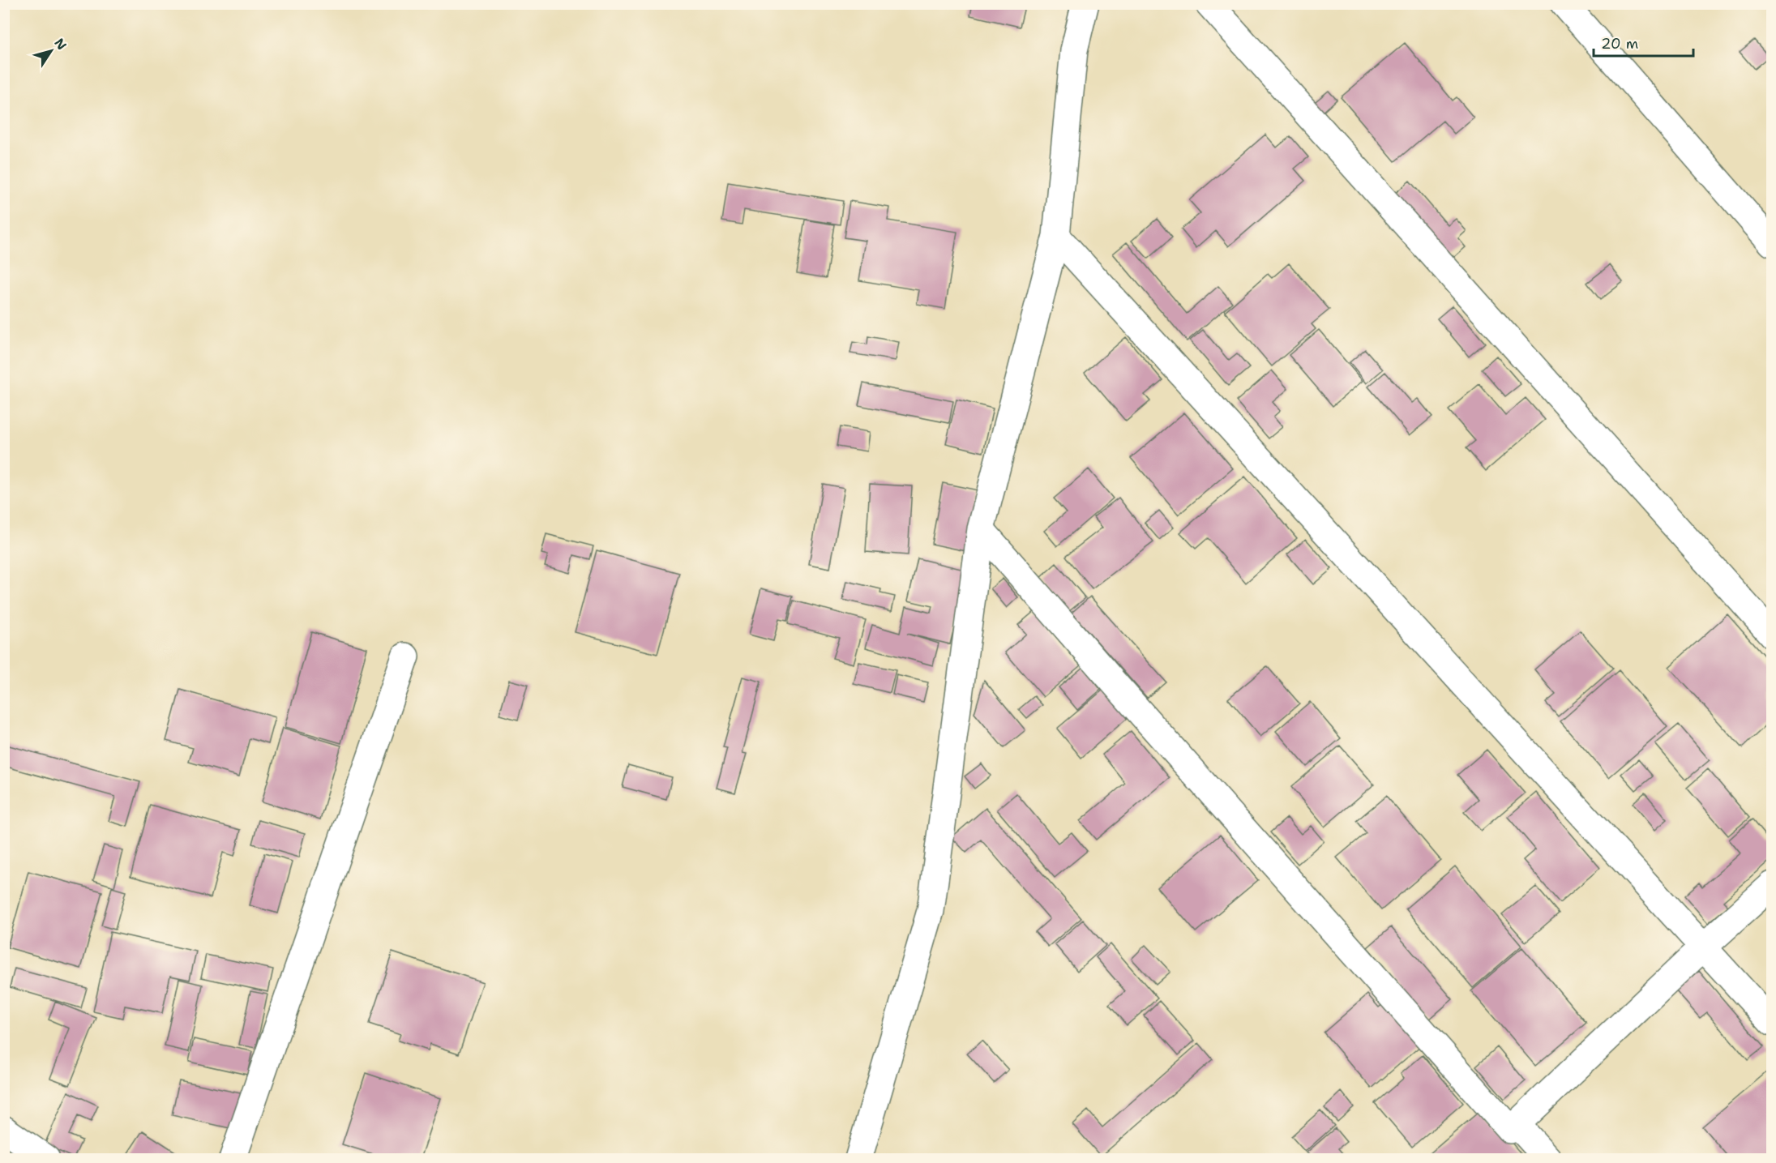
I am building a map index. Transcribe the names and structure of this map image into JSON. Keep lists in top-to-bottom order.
{
  "scale_bar": "20 m",
  "north": "top right"
}
